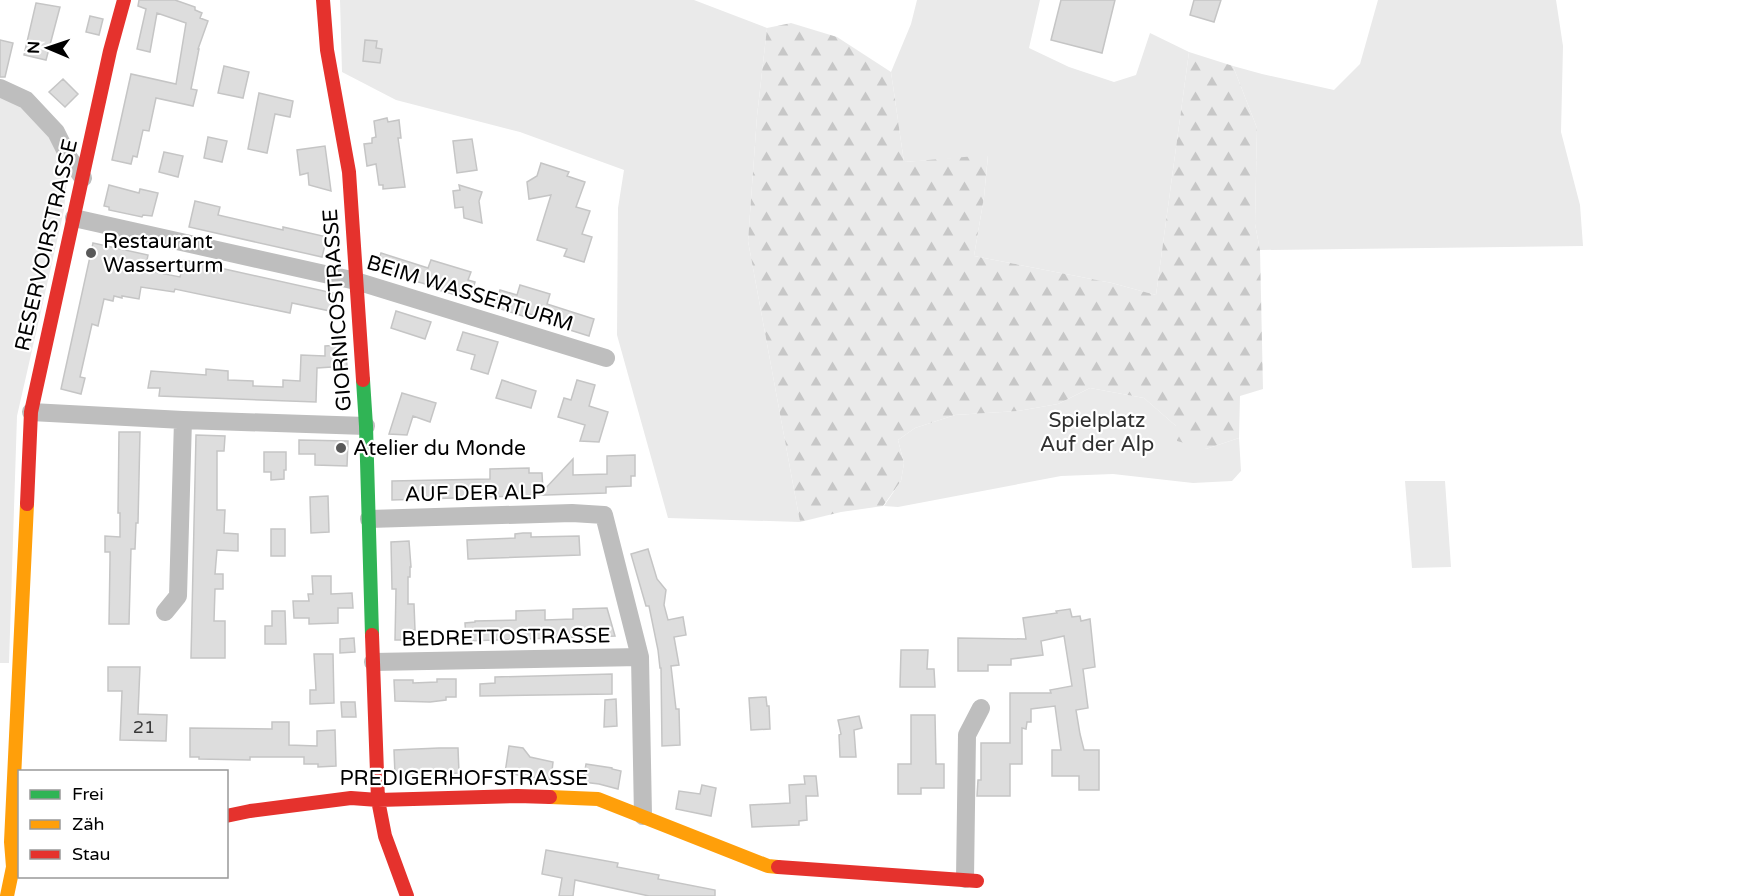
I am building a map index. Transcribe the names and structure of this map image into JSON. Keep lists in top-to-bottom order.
{
  "streets": {
    "street": [
      "RESERVOIRSTRASSE",
      "BEIM WASSERTURM",
      "GIORNICOSTRASSE",
      "AUF DER ALP",
      "BEDRETTOSTRASSE",
      "PREDIGERHOFSTRASSE"
    ]
  },
  "crossings": [
    ["RESERVOIRSTRASSE", "BEIM WASSERTURM"],
    ["BEIM WASSERTURM", "GIORNICOSTRASSE"],
    ["GIORNICOSTRASSE", "AUF DER ALP"],
    ["GIORNICOSTRASSE", "BEDRETTOSTRASSE"],
    ["GIORNICOSTRASSE", "PREDIGERHOFSTRASSE"],
    ["AUF DER ALP", "BEDRETTOSTRASSE"]
  ],
  "parks": ["Spielplatz Auf der Alp"],
  "places": ["Restaurant Wasserturm", "Atelier du Monde"],
  "house_numbers": ["21"],
  "legend": ["Frei", "Zäh", "Stau"],
  "north": "left"
}
